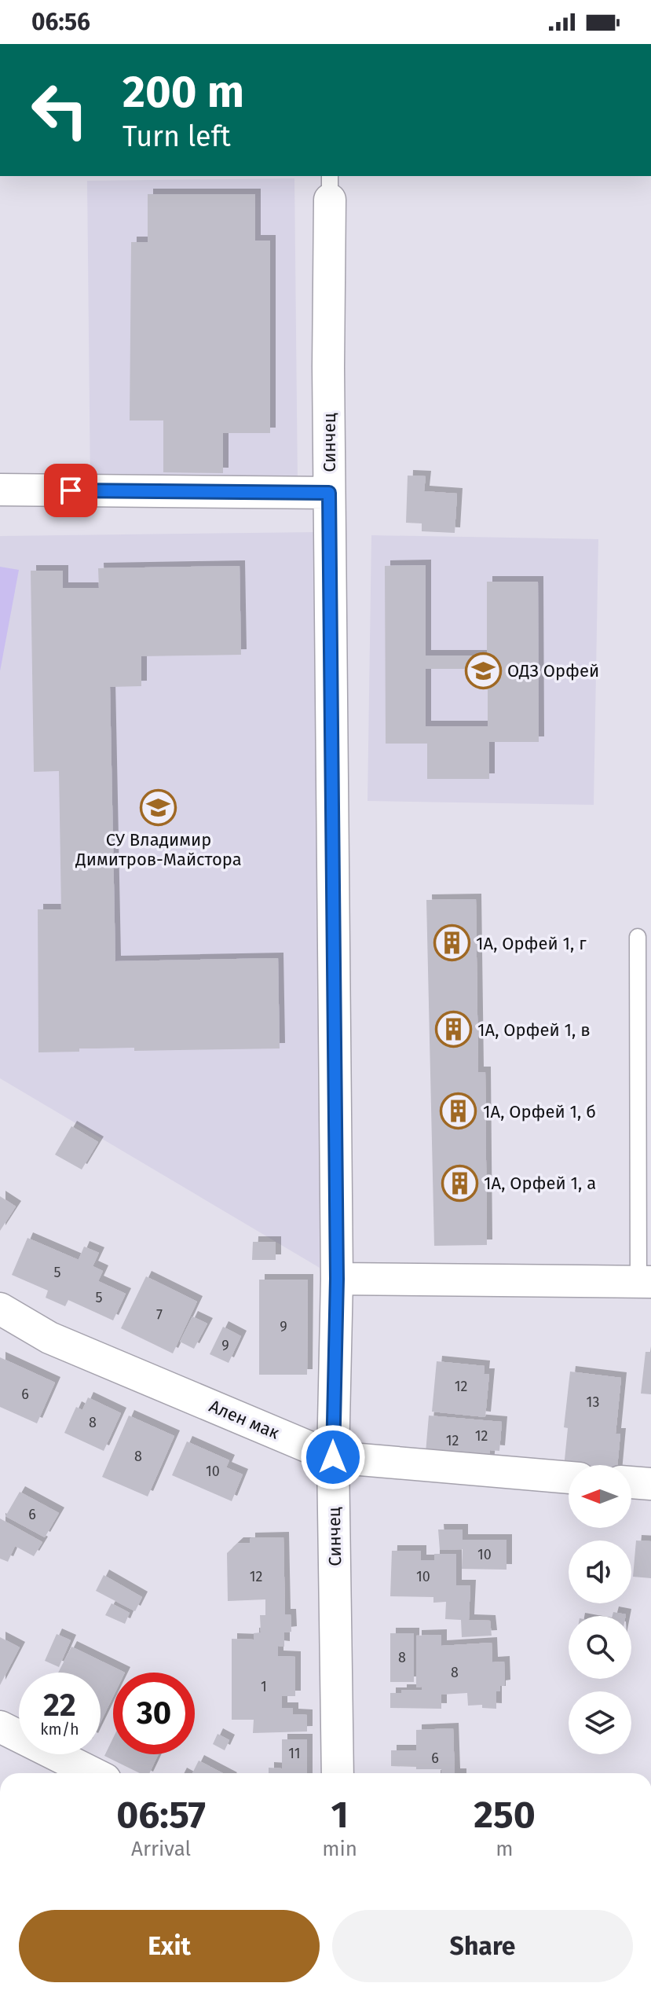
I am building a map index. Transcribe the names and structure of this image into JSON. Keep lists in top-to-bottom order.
{
  "streets": {
    "street": ["Синчец", "Ален мак"]
  },
  "crossings": [
    ["Синчец", "Ален мак"]
  ],
  "places": {
    "school or university": ["ОДЗ Орфей", "СУ Владимир Димитров-Майстора"],
    "building": [
      "1А, Орфей 1, г",
      "1А, Орфей 1, в",
      "1А, Орфей 1, б",
      "1А, Орфей 1, а"
    ]
  },
  "house_numbers": [
    "5",
    "5",
    "7",
    "9",
    "9",
    "12",
    "6",
    "13",
    "8",
    "12",
    "12",
    "8",
    "10",
    "6",
    "10",
    "12",
    "10",
    "8",
    "8",
    "1",
    "11",
    "6"
  ],
  "north": "left",
  "page": {
    "status": "06:56",
    "turn": ["200 m", "Turn left"],
    "speed": "22 km/h",
    "limit": "30",
    "eta": [
      "06:57",
      "Arrival",
      "1",
      "min",
      "250",
      "m"
    ],
    "buttons": ["Exit", "Share"]
  }
}
